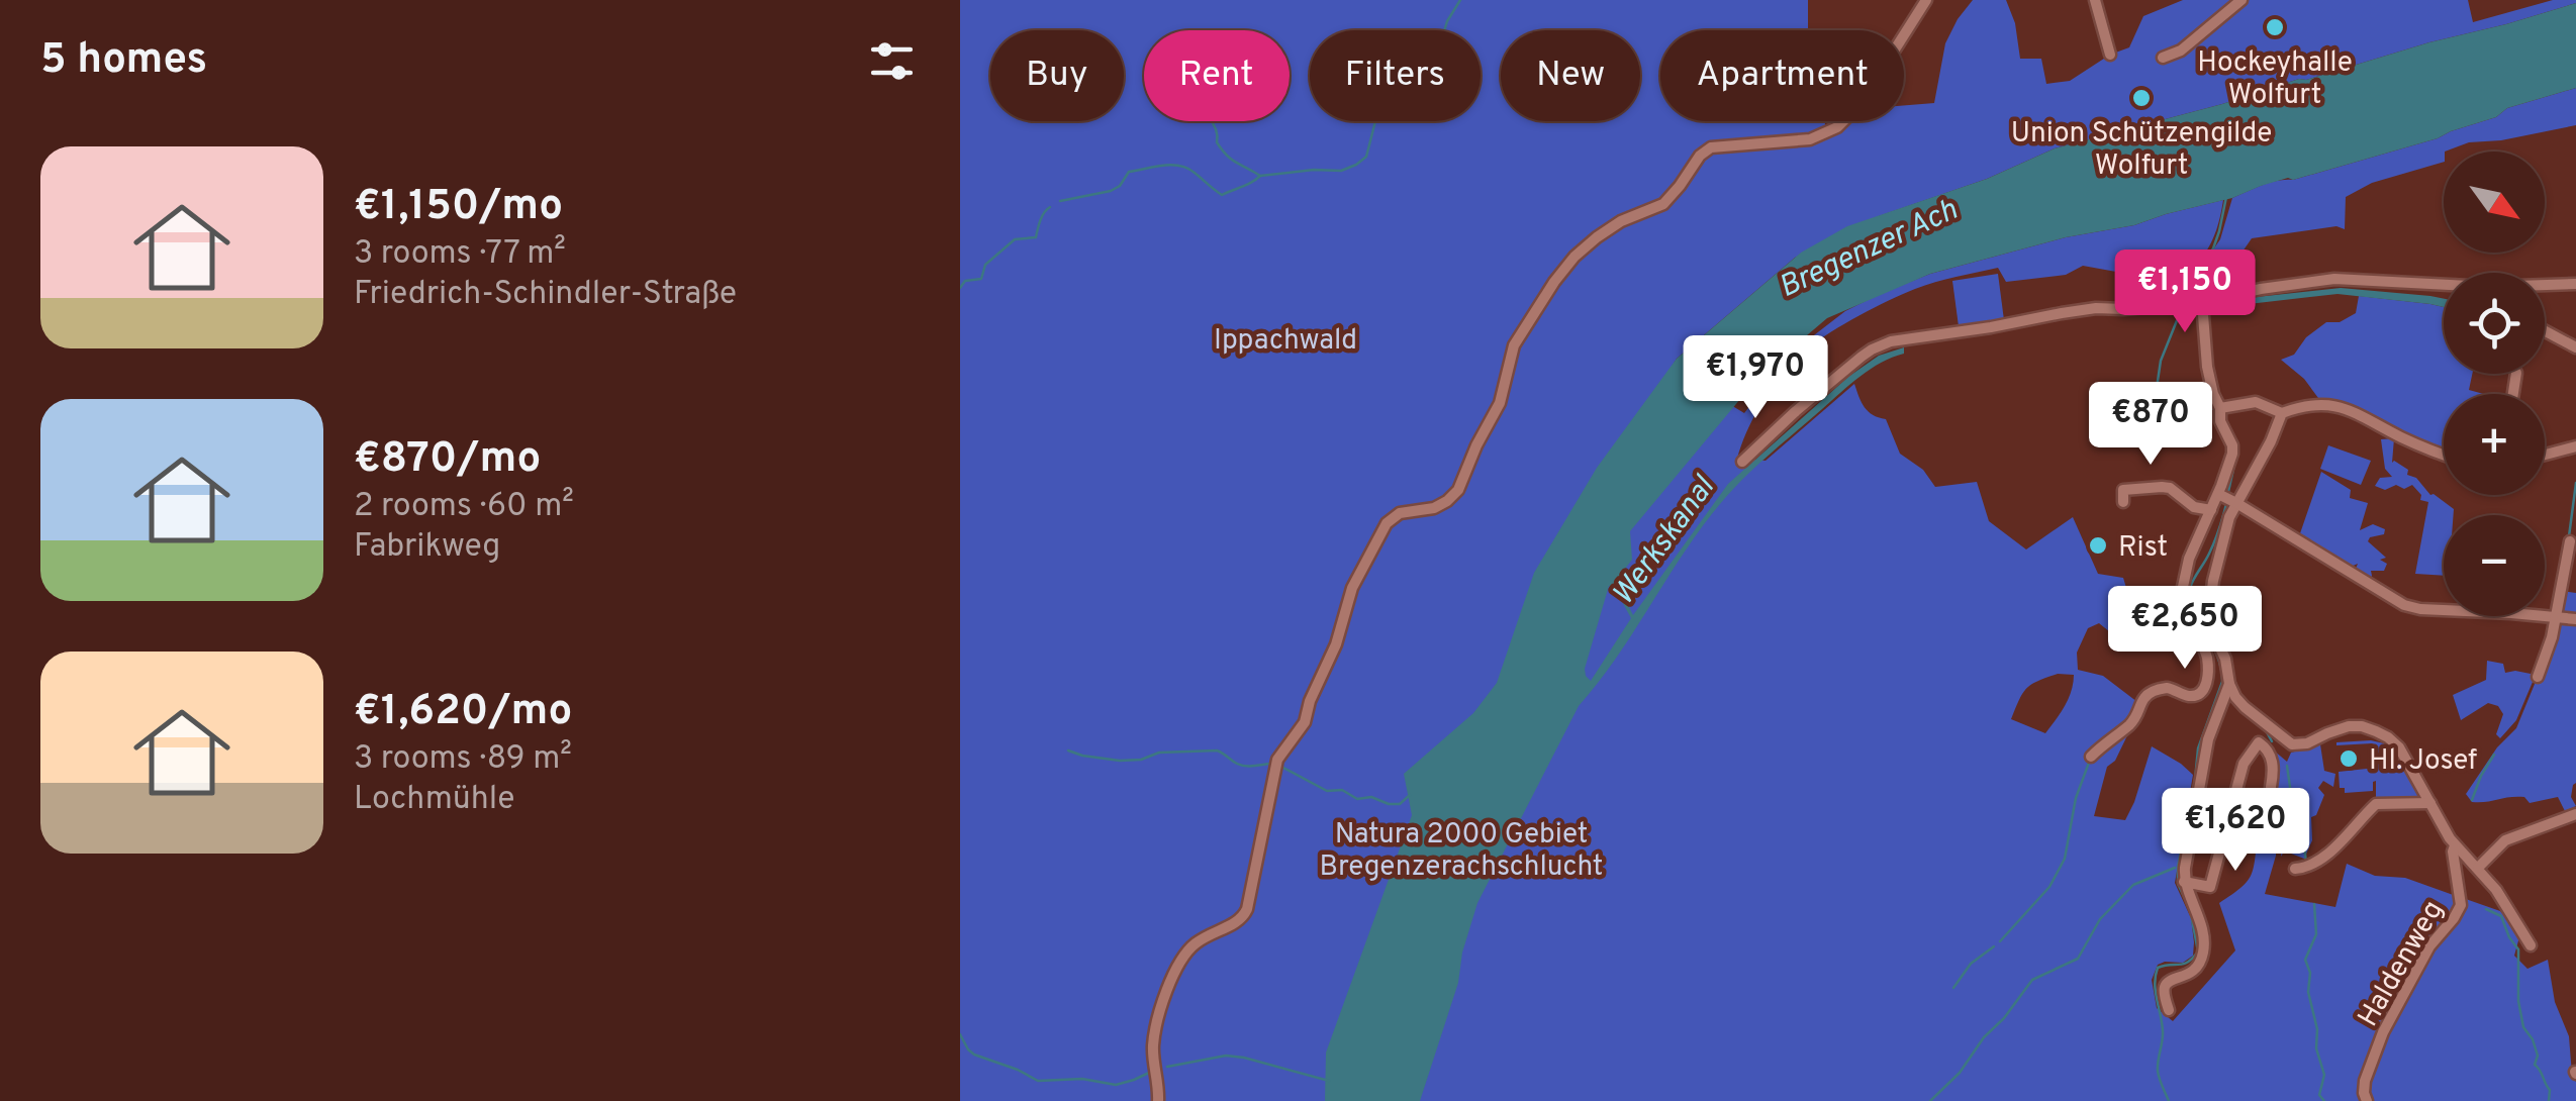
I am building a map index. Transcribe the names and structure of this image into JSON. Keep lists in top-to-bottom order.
{
  "streets": {
    "street": ["Haldenweg"]
  },
  "water": ["Bregenzer Ach", "Werkskanal"],
  "parks": ["Ippachwald", "Natura 2000 Gebiet Bregenzerachschlucht"],
  "places": [
    "Hockeyhalle Wolfurt",
    "Union Schützengilde Wolfurt",
    "Rist",
    "Hl. Josef"
  ],
  "north": "bottom right",
  "page": {
    "heading": "5 homes",
    "chip": [
      "Buy",
      "Rent",
      "Filters",
      "New",
      "Apartment"
    ],
    "list": [
      {
        "name": "€1,150/mo",
        "note": "3 rooms · 77 m² · Friedrich-Schindler-Straße"
      },
      {
        "name": "€870/mo",
        "note": "2 rooms · 60 m² · Fabrikweg"
      },
      {
        "name": "€1,620/mo",
        "note": "3 rooms · 89 m² · Lochmühle"
      }
    ],
    "map_buttons": ["+", "−"],
    "price": [
      "€1,150",
      "€1,970",
      "€870",
      "€2,650",
      "€1,620"
    ]
  }
}
